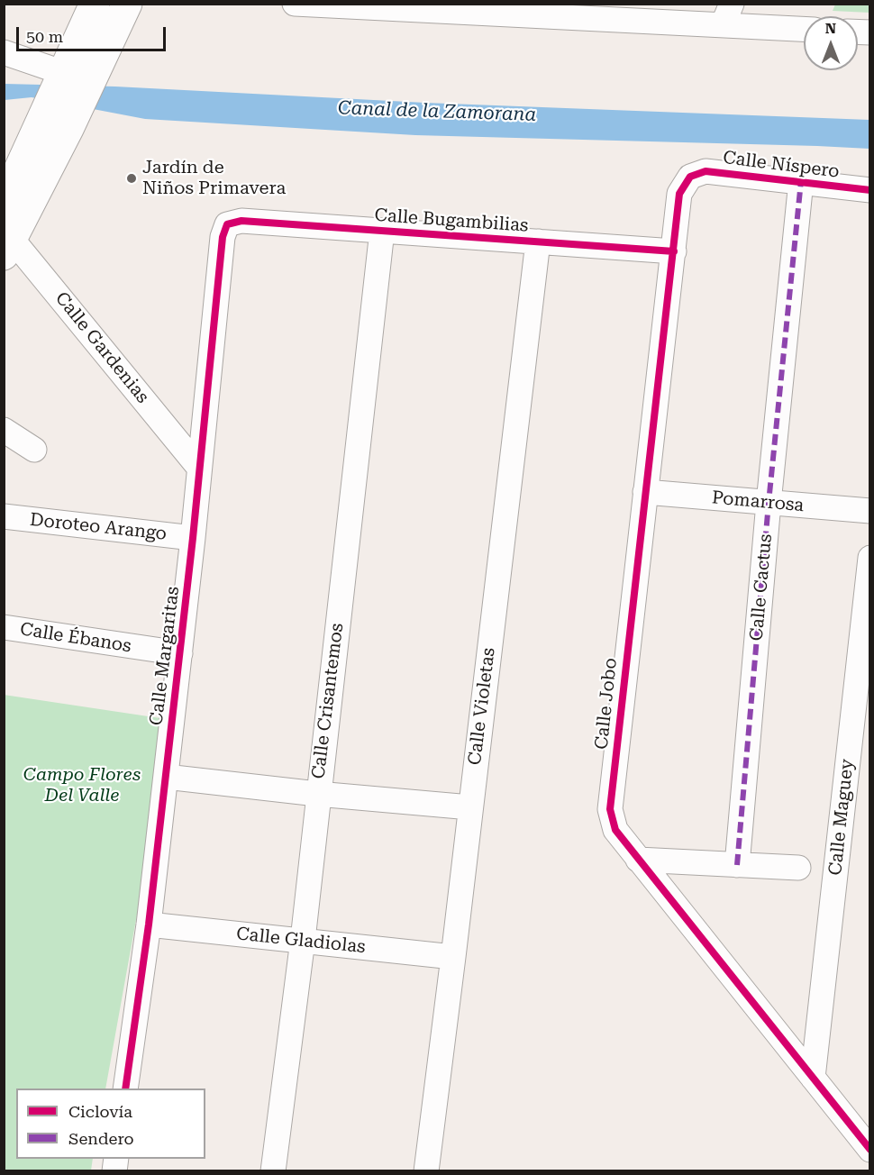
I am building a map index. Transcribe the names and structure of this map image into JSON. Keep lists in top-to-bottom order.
{
  "streets": {
    "street": [
      "Calle Níspero",
      "Calle Bugambilias",
      "Calle Gardenias",
      "Pomarrosa",
      "Doroteo Arango",
      "Calle Cactus",
      "Calle Ébanos",
      "Calle Margaritas",
      "Calle Crisantemos",
      "Calle Jobo",
      "Calle Violetas",
      "Calle Maguey",
      "Calle Gladiolas"
    ]
  },
  "crossings": [
    ["Calle Níspero", "Calle Cactus"],
    ["Calle Níspero", "Calle Jobo"],
    ["Calle Bugambilias", "Calle Margaritas"],
    ["Calle Bugambilias", "Calle Crisantemos"],
    ["Calle Bugambilias", "Calle Jobo"],
    ["Calle Bugambilias", "Calle Violetas"],
    ["Calle Gardenias", "Calle Margaritas"],
    ["Pomarrosa", "Calle Cactus"],
    ["Pomarrosa", "Calle Jobo"],
    ["Doroteo Arango", "Calle Margaritas"],
    ["Calle Ébanos", "Calle Margaritas"],
    ["Calle Margaritas", "Calle Gladiolas"],
    ["Calle Crisantemos", "Calle Gladiolas"],
    ["Calle Jobo", "Calle Maguey"],
    ["Calle Violetas", "Calle Gladiolas"]
  ],
  "water": ["Canal de la Zamorana"],
  "parks": ["Campo Flores Del Valle"],
  "places": ["Jardín de Niños Primavera"],
  "legend": ["Ciclovía", "Sendero"],
  "scale_bar": "50 m",
  "north": "top"
}
